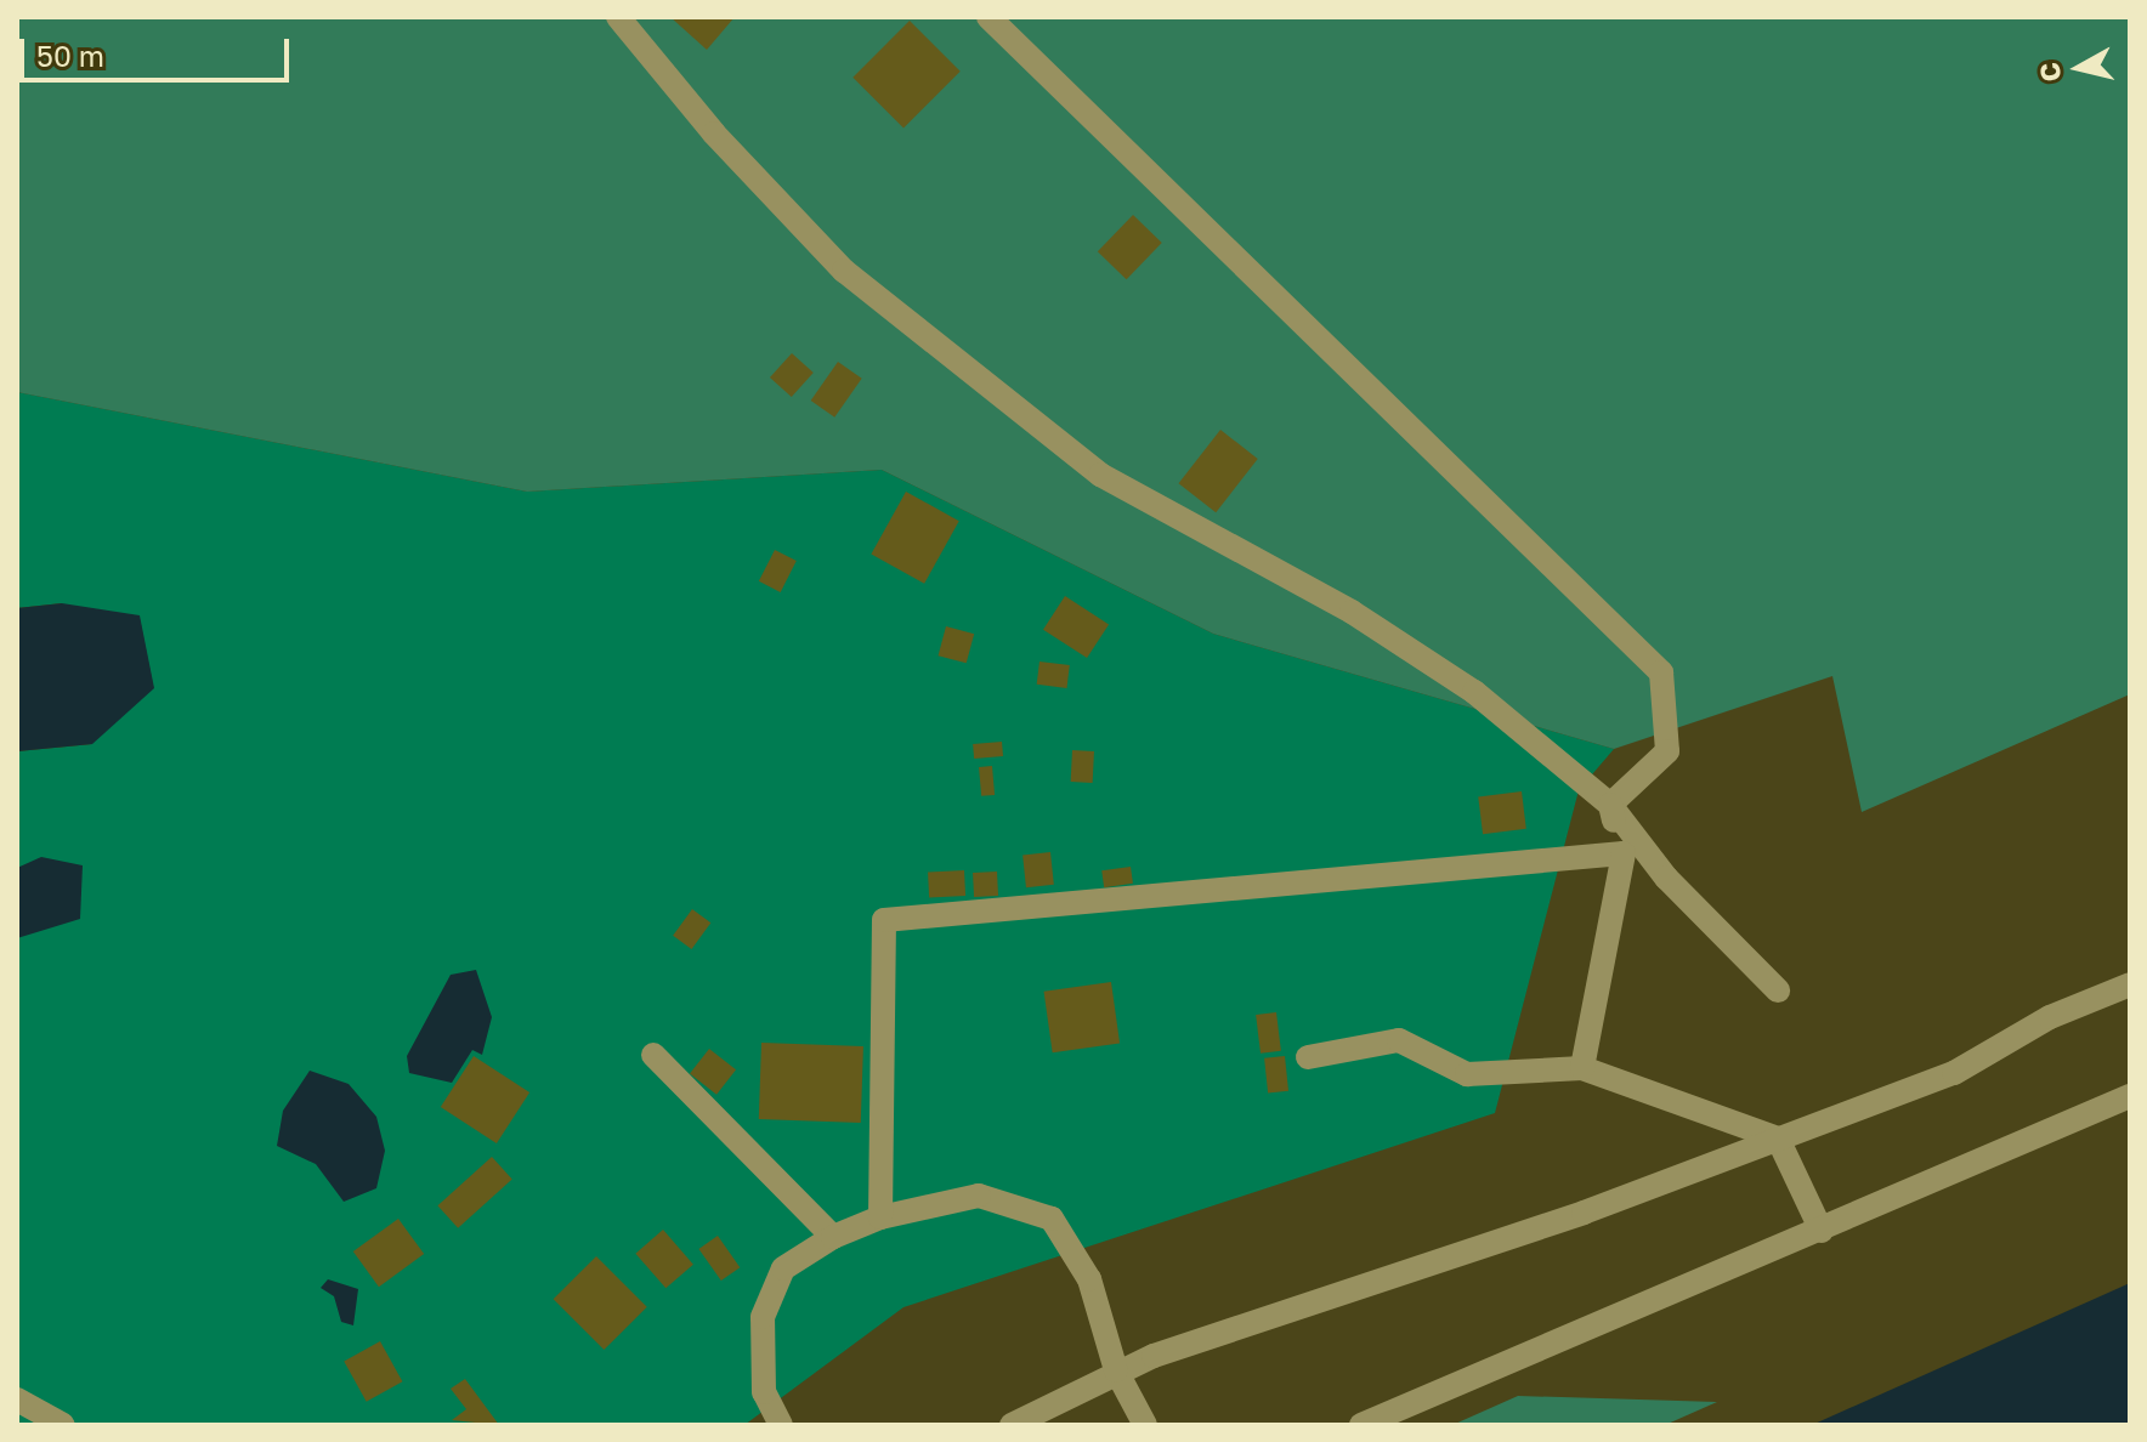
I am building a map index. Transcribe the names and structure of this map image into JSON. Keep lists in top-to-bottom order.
{
  "scale_bar": "50 m",
  "north": "left"
}
